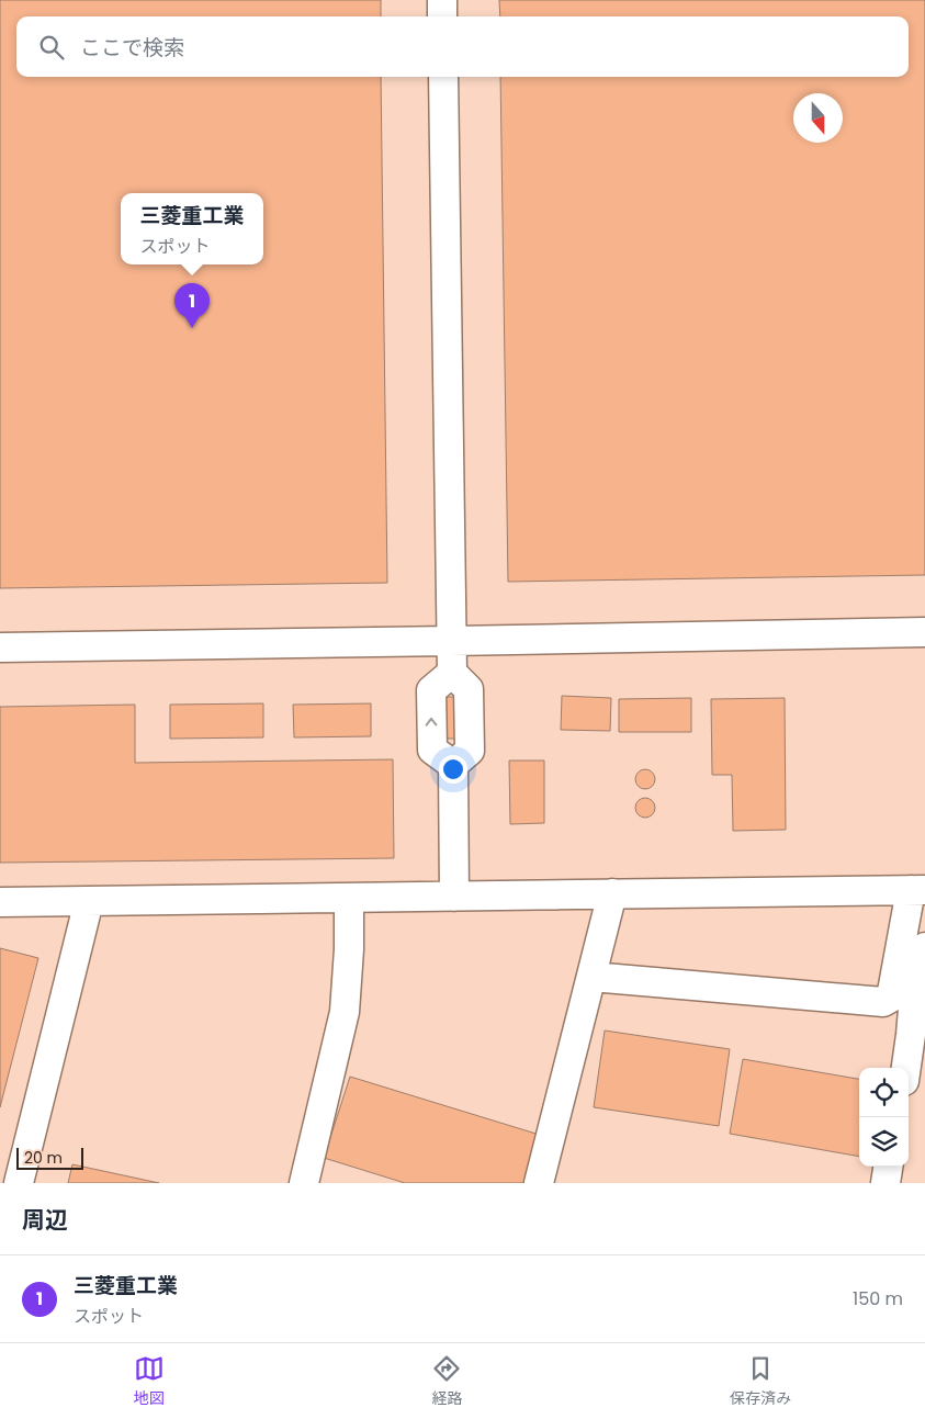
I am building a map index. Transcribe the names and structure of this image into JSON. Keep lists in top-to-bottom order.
{
  "scale_bar": "20 m",
  "north": "bottom",
  "page": {
    "search": "ここで検索",
    "popup": ["三菱重工業", "スポット"],
    "pins": "1",
    "scale": "20 m",
    "heading": "周辺",
    "list": [
      {
        "mark": "1",
        "name": "三菱重工業",
        "note": "スポット",
        "value": "150 m"
      }
    ],
    "nav": ["地図", "経路", "保存済み"]
  }
}
